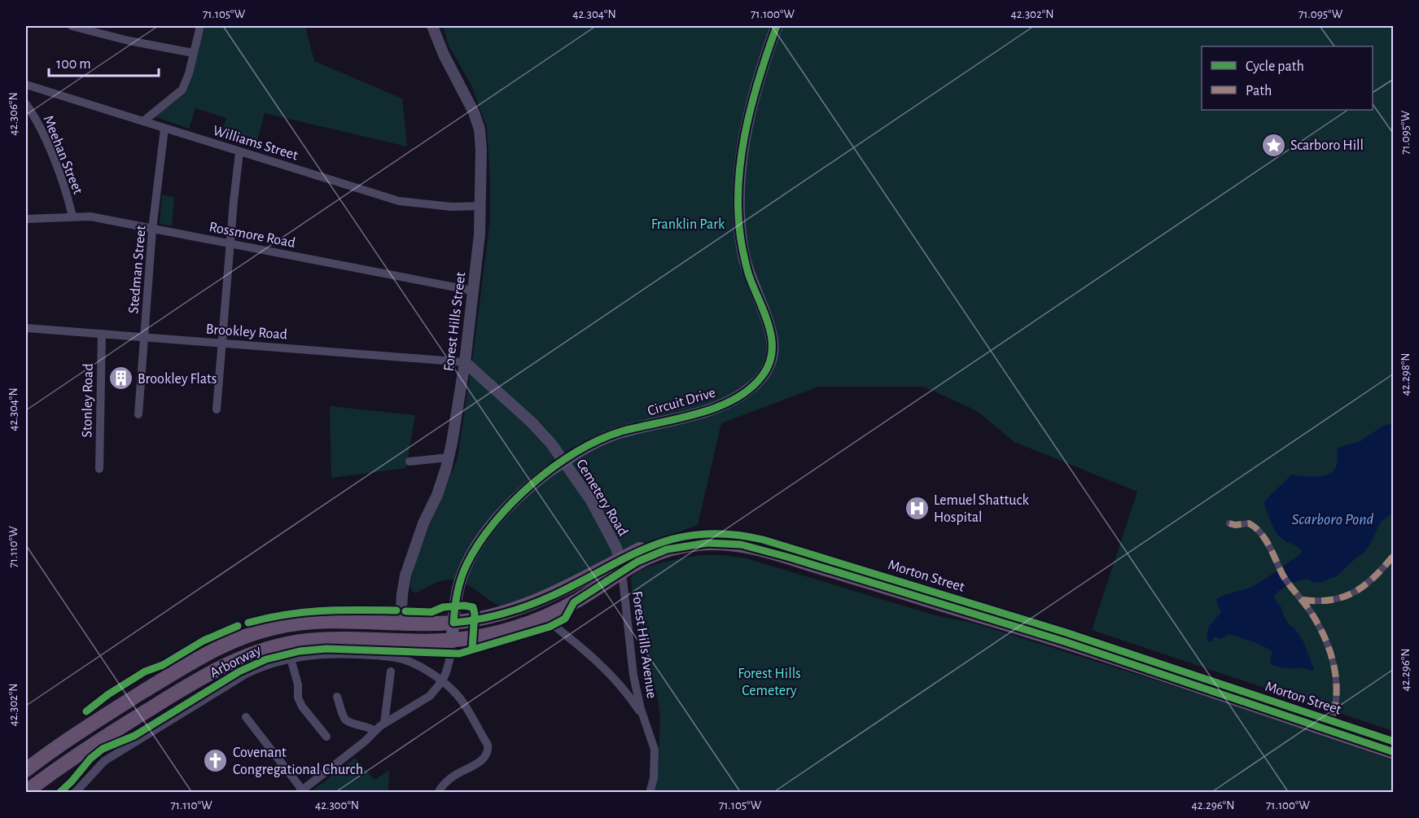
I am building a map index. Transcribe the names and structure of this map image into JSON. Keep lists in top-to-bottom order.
{
  "streets": {
    "highway": ["Morton Street", "Arborway"],
    "main road": ["Circuit Drive"],
    "street": [
      "Williams Street",
      "Meehan Street",
      "Rossmore Road",
      "Stedman Street",
      "Forest Hills Street",
      "Brookley Road",
      "Stonley Road",
      "Cemetery Road",
      "Forest Hills Avenue"
    ]
  },
  "crossings": [
    ["Williams Street", "Stedman Street"],
    ["Williams Street", "Forest Hills Street"],
    ["Meehan Street", "Rossmore Road"],
    ["Rossmore Road", "Stedman Street"],
    ["Rossmore Road", "Forest Hills Street"],
    ["Stedman Street", "Brookley Road"],
    ["Forest Hills Street", "Brookley Road"],
    ["Forest Hills Street", "Cemetery Road"],
    ["Forest Hills Street", "Arborway"],
    ["Brookley Road", "Stonley Road"],
    ["Brookley Road", "Cemetery Road"],
    ["Circuit Drive", "Morton Street"],
    ["Circuit Drive", "Arborway"],
    ["Cemetery Road", "Morton Street"],
    ["Cemetery Road", "Forest Hills Avenue"],
    ["Morton Street", "Forest Hills Avenue"],
    ["Morton Street", "Arborway"]
  ],
  "water": ["Scarboro Pond"],
  "parks": ["Franklin Park", "Forest Hills Cemetery"],
  "places": {
    "place": ["Scarboro Hill"],
    "building": ["Brookley Flats"],
    "hospital": ["Lemuel Shattuck Hospital"],
    "church": ["Covenant Congregational Church"]
  },
  "legend": ["Cycle path", "Path"],
  "scale_bar": "100 m",
  "coordinates": [
    "71.105°W",
    "42.304°N",
    "71.100°W",
    "42.302°N",
    "71.095°W",
    "42.306°N",
    "42.298°N",
    "71.110°W",
    "42.296°N",
    "42.300°N"
  ]
}
